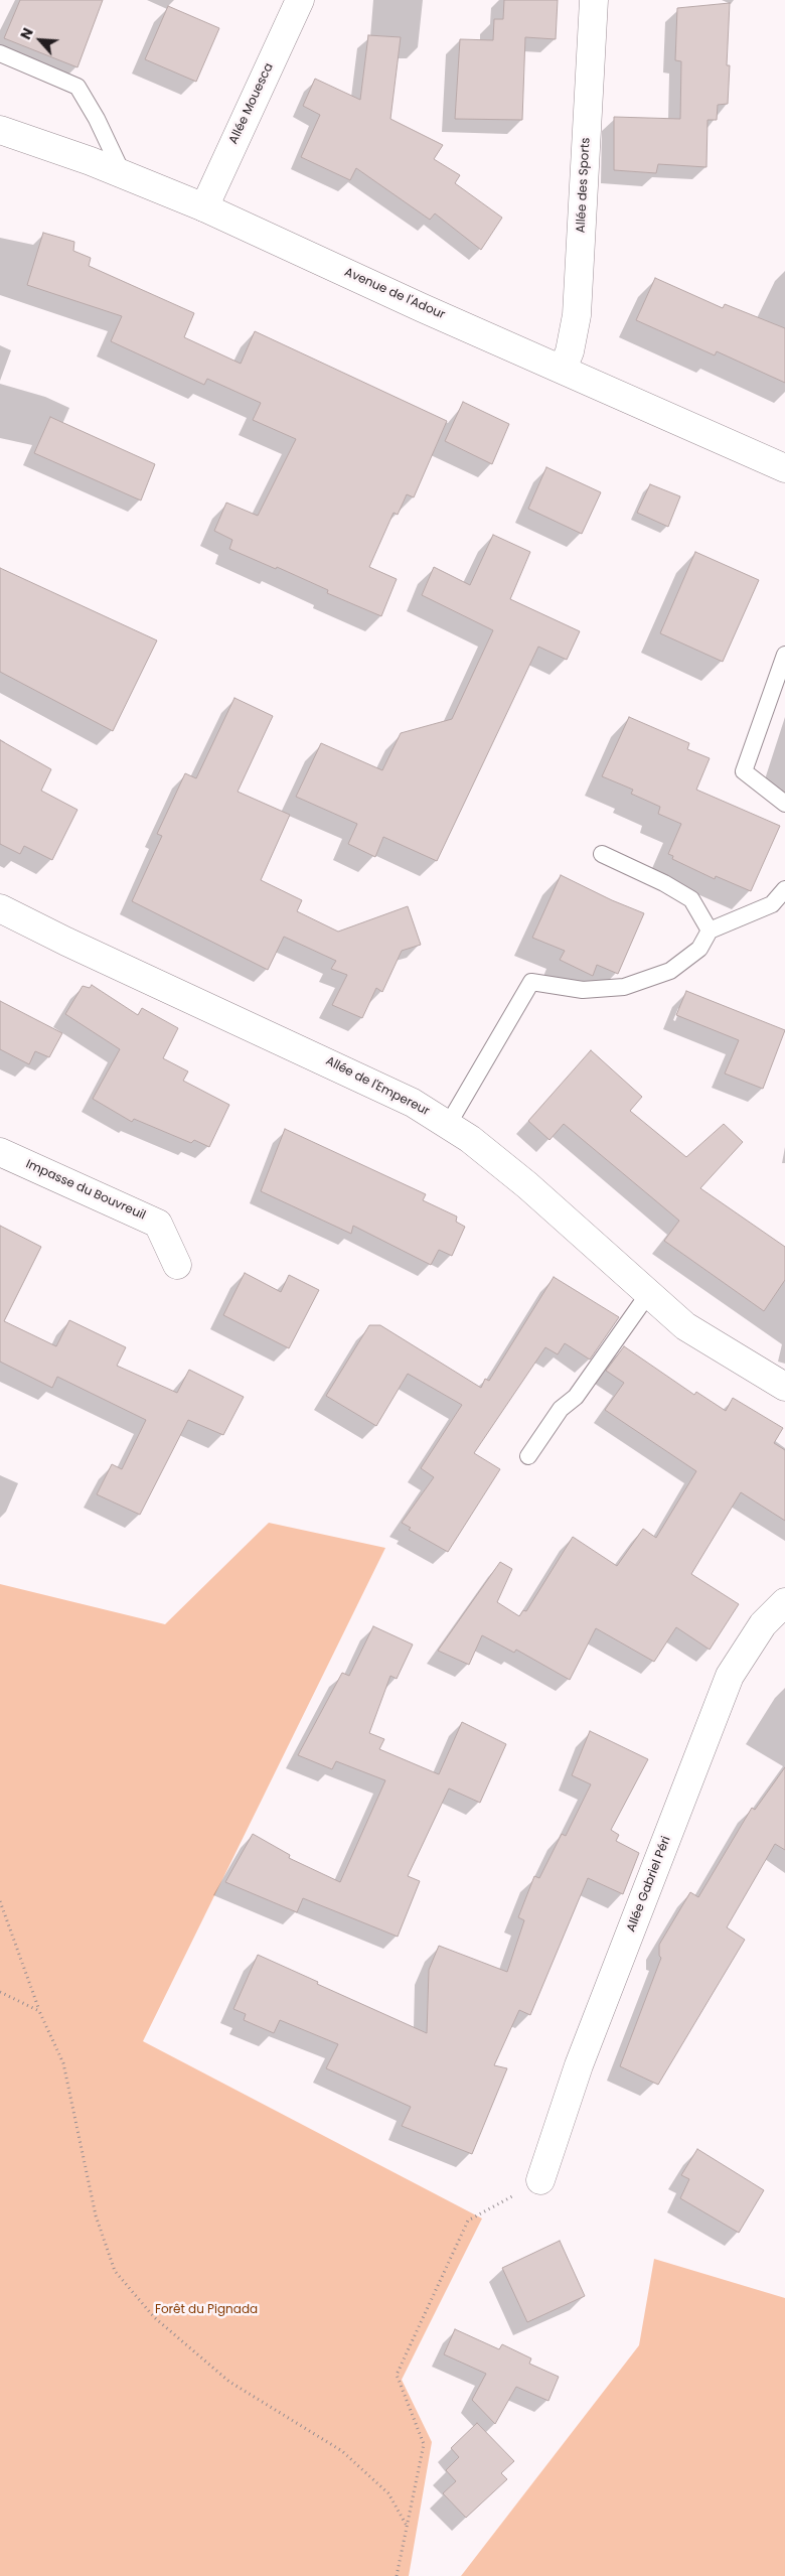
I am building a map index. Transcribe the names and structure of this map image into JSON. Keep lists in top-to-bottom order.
{
  "streets": {
    "street": [
      "Allée Mouesca",
      "Allée des Sports",
      "Avenue de l'Adour",
      "Allée de l'Empereur",
      "Impasse du Bouvreuil",
      "Allée Gabriel Péri"
    ]
  },
  "crossings": [
    ["Allée Mouesca", "Avenue de l'Adour"],
    ["Allée des Sports", "Avenue de l'Adour"]
  ],
  "parks": ["Forêt du Pignada"],
  "north": "top left"
}
